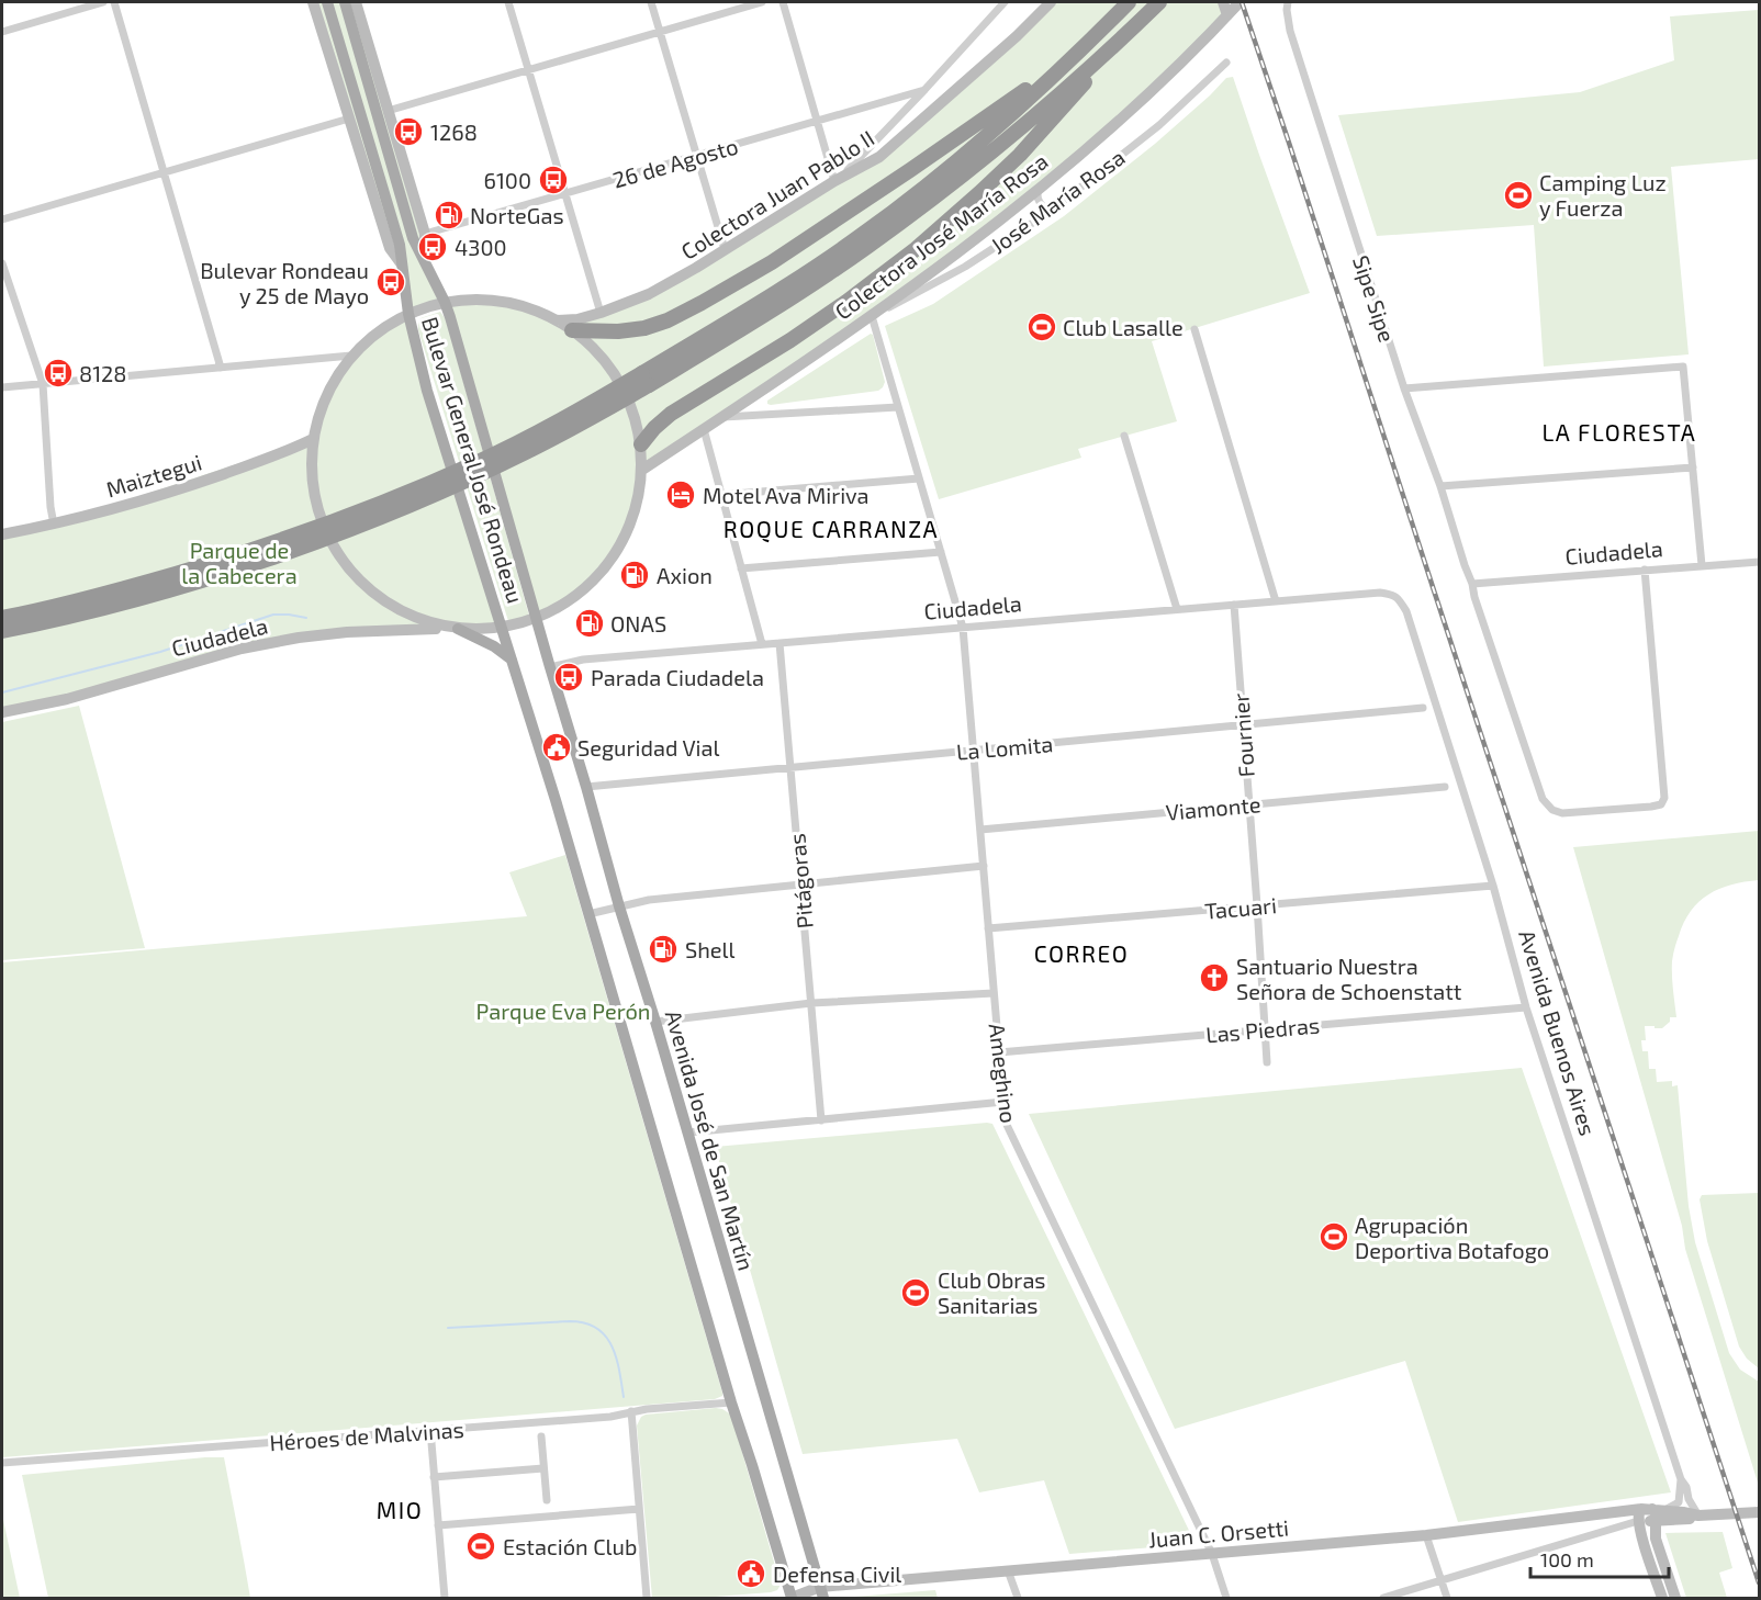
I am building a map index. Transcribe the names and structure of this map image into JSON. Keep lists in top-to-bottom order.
{
  "streets": {
    "main road": [
      "Colectora Juan Pablo II",
      "Colectora José María Rosa",
      "Bulevar General José Rondeau",
      "Maiztegui",
      "Ciudadela",
      "Avenida José de San Martín",
      "Juan C. Orsetti"
    ],
    "street": [
      "26 de Agosto",
      "José María Rosa",
      "Sipe Sipe",
      "Fournier",
      "La Lomita",
      "Viamonte",
      "Pitágoras",
      "Tacuari",
      "Las Piedras",
      "Avenida Buenos Aires",
      "Ameghino",
      "Héroes de Malvinas"
    ]
  },
  "crossings": [
    ["26 de Agosto", "Bulevar General José Rondeau"],
    ["José María Rosa", "Colectora José María Rosa"],
    ["José María Rosa", "Ameghino"],
    ["Colectora José María Rosa", "Ameghino"],
    ["Sipe Sipe", "Ciudadela"],
    ["Bulevar General José Rondeau", "Avenida José de San Martín"],
    ["Ciudadela", "Fournier"],
    ["Ciudadela", "Pitágoras"],
    ["Ciudadela", "Avenida Buenos Aires"],
    ["Ciudadela", "Ameghino"],
    ["Ciudadela", "Avenida José de San Martín"],
    ["Fournier", "La Lomita"],
    ["Fournier", "Viamonte"],
    ["Fournier", "Tacuari"],
    ["Fournier", "Las Piedras"],
    ["La Lomita", "Pitágoras"],
    ["La Lomita", "Ameghino"],
    ["La Lomita", "Avenida José de San Martín"],
    ["Viamonte", "Ameghino"],
    ["Tacuari", "Avenida Buenos Aires"],
    ["Tacuari", "Ameghino"],
    ["Las Piedras", "Avenida Buenos Aires"],
    ["Las Piedras", "Ameghino"],
    ["Avenida Buenos Aires", "Juan C. Orsetti"],
    ["Ameghino", "Juan C. Orsetti"],
    ["Avenida José de San Martín", "Juan C. Orsetti"]
  ],
  "districts": [
    "LA FLORESTA",
    "ROQUE CARRANZA",
    "CORREO",
    "MIO"
  ],
  "parks": ["Parque de la Cabecera", "Parque Eva Perón"],
  "places": {
    "bus stop": [
      "1268",
      "6100",
      "4300",
      "Bulevar Rondeau y 25 de Mayo",
      "8128",
      "Parada Ciudadela"
    ],
    "sports": [
      "Camping Luz y Fuerza",
      "Club Lasalle",
      "Agrupación Deportiva Botafogo",
      "Club Obras Sanitarias",
      "Estación Club"
    ],
    "fuel station": [
      "NorteGas",
      "Axion",
      "ONAS",
      "Shell"
    ],
    "hotel": ["Motel Ava Miriva"],
    "public building": ["Seguridad Vial", "Defensa Civil"],
    "church": ["Santuario Nuestra Señora de Schoenstatt"]
  },
  "scale_bar": "100 m"
}
